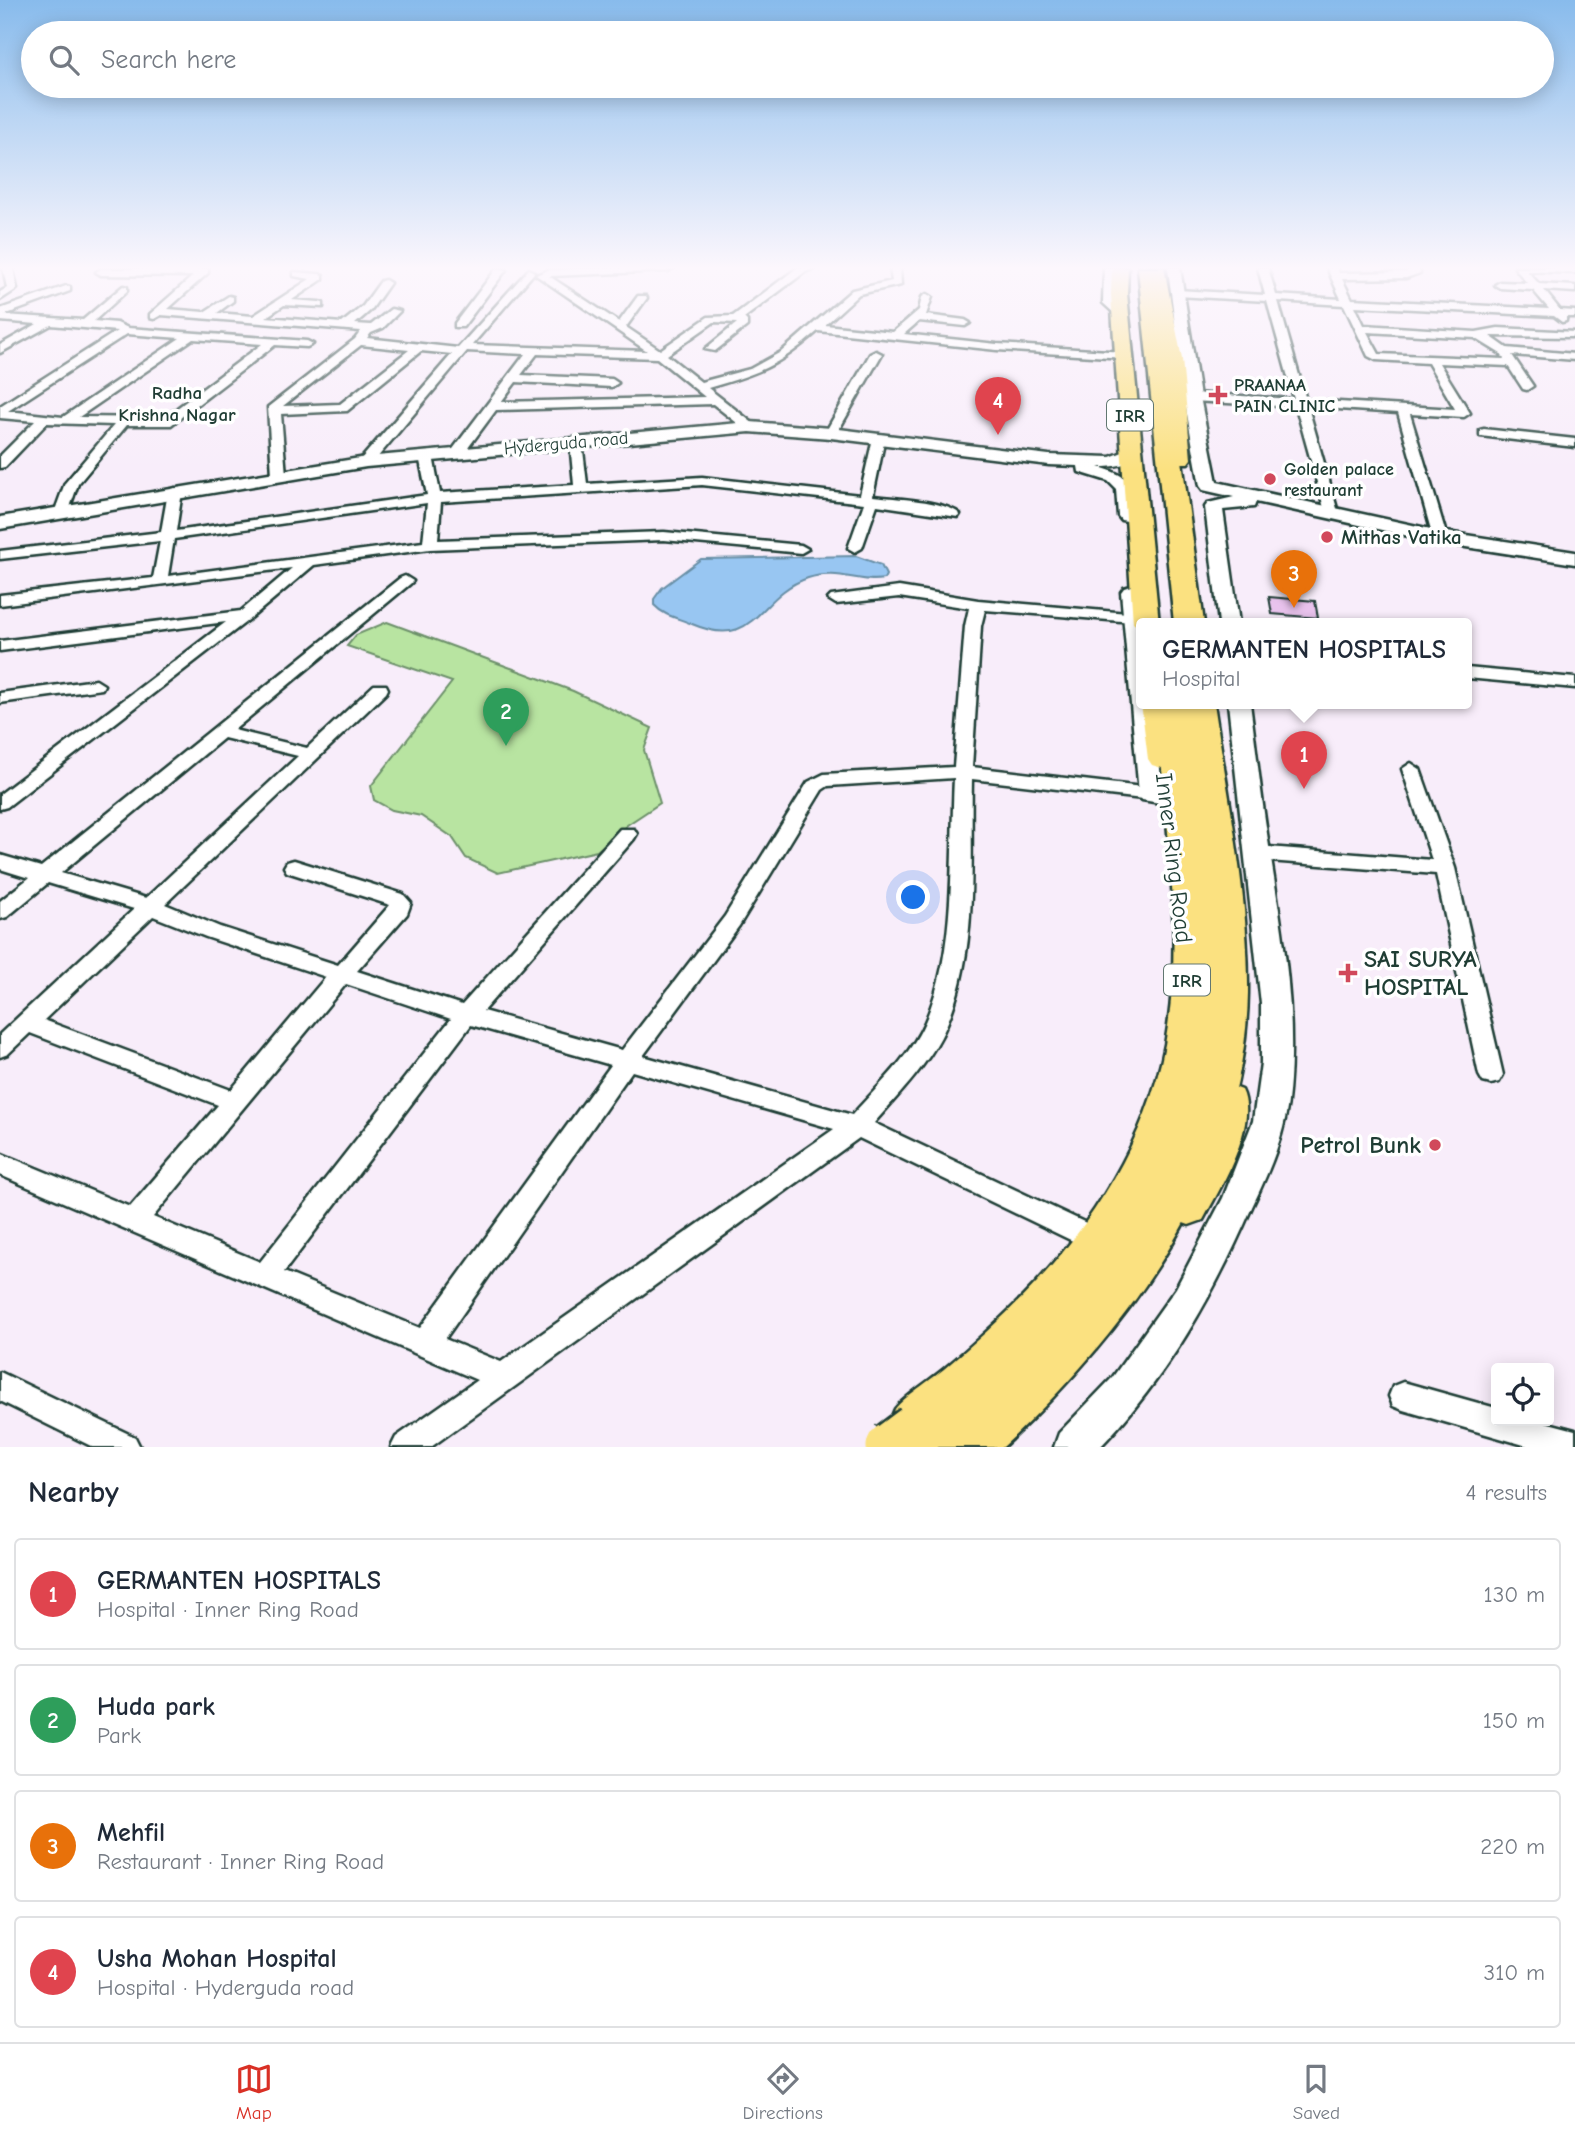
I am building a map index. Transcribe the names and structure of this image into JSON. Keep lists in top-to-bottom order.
{
  "streets": {
    "main road": ["IRR", "Inner Ring Road"],
    "street": ["Hyderguda road"]
  },
  "crossings": [
    ["IRR", "Hyderguda road"]
  ],
  "districts": ["Radha Krishna Nagar"],
  "places": {
    "health": ["PRAANAA PAIN CLINIC", "SAI SURYA HOSPITAL"],
    "other": ["Golden palace restaurant", "Mithas Vatika", "Petrol Bunk"]
  },
  "page": {
    "search": "Search here",
    "pins": [
      "4",
      "3",
      "2",
      "1"
    ],
    "popup": ["GERMANTEN HOSPITALS", "Hospital"],
    "heading": ["Nearby", "4 results"],
    "list": [
      {
        "mark": "1",
        "name": "GERMANTEN HOSPITALS",
        "note": "Hospital · Inner Ring Road",
        "value": "130 m"
      },
      {
        "mark": "2",
        "name": "Huda park",
        "note": "Park",
        "value": "150 m"
      },
      {
        "mark": "3",
        "name": "Mehfil",
        "note": "Restaurant · Inner Ring Road",
        "value": "220 m"
      },
      {
        "mark": "4",
        "name": "Usha Mohan Hospital",
        "note": "Hospital · Hyderguda road",
        "value": "310 m"
      }
    ],
    "nav": ["Map", "Directions", "Saved"]
  }
}
